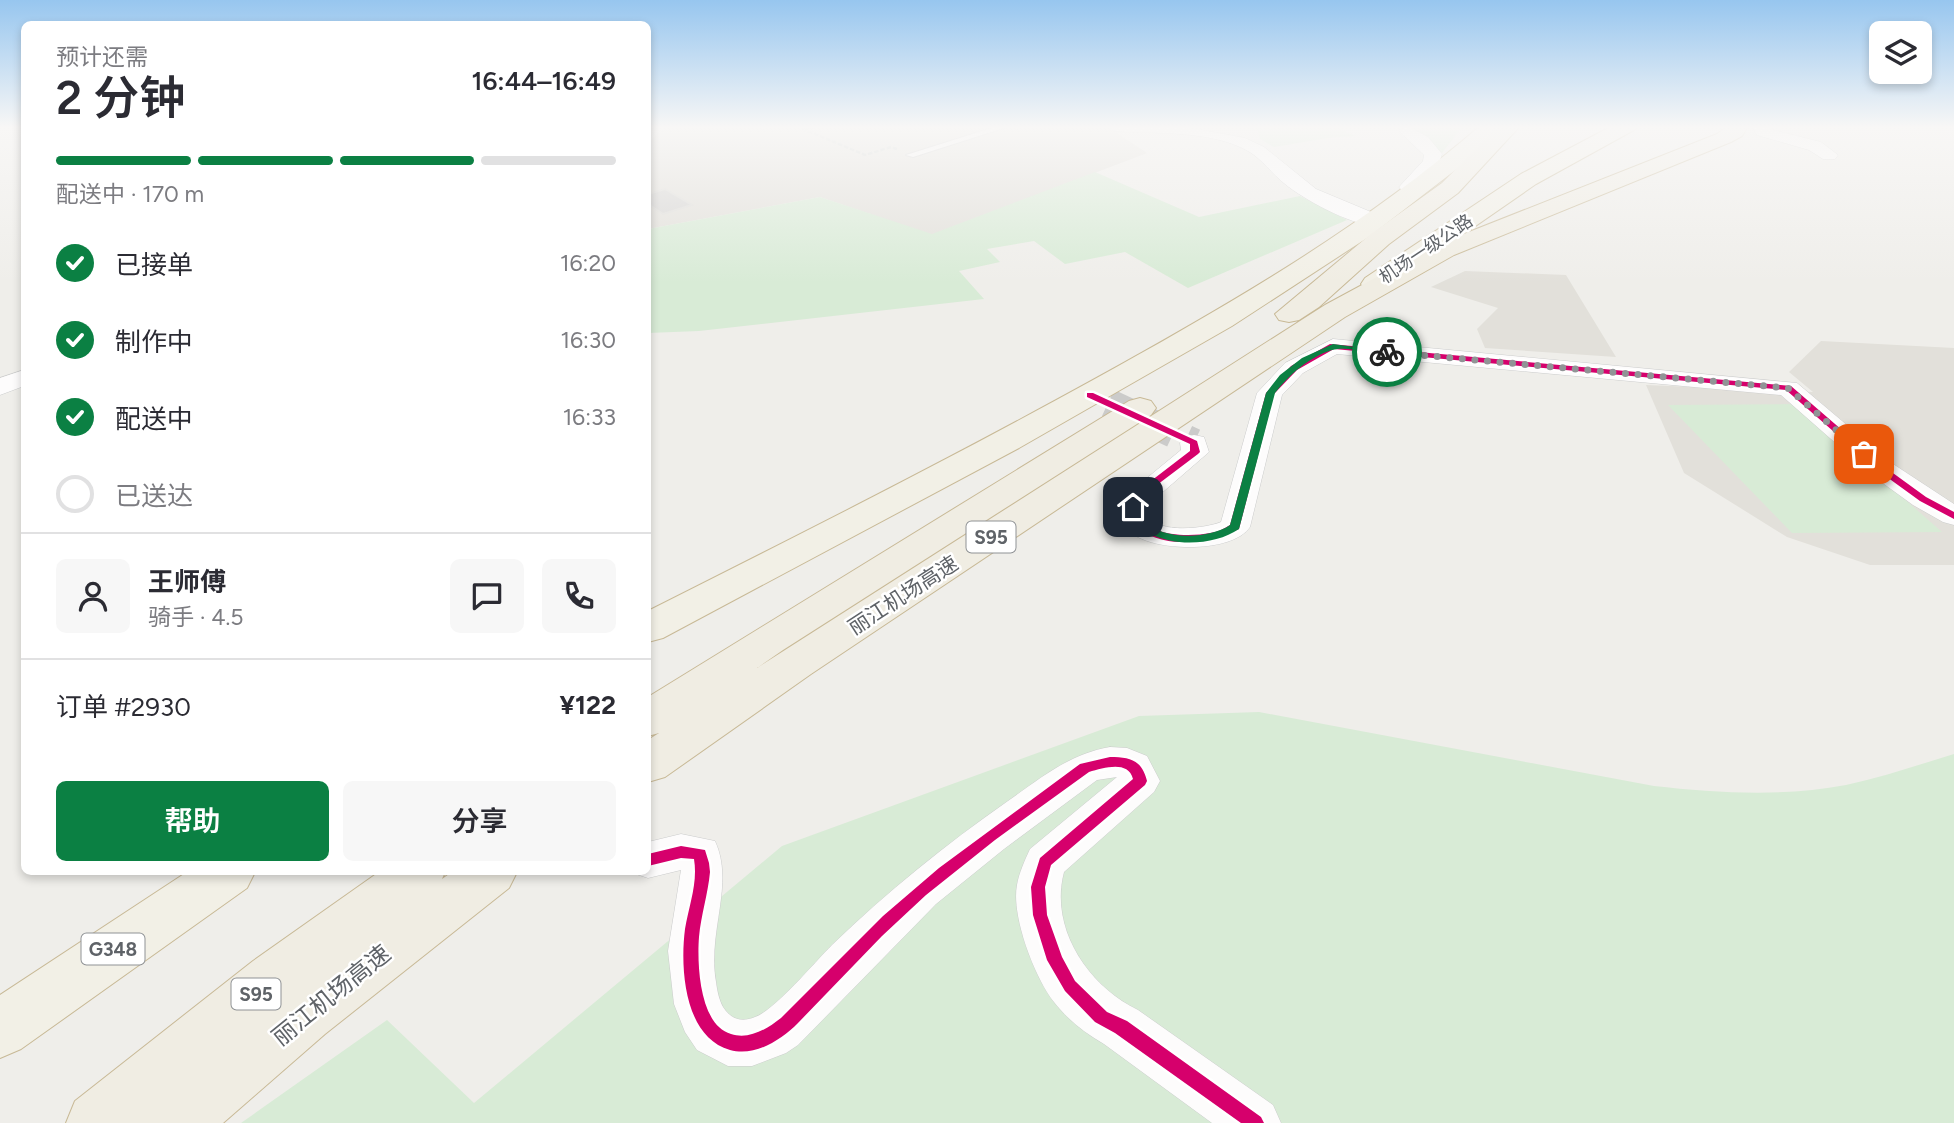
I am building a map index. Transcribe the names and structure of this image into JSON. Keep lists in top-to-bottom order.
{
  "streets": {
    "highway": [
      "机场一级公路",
      "S95",
      "丽江机场高速",
      "G348"
    ]
  },
  "crossings": [
    ["机场一级公路", "丽江机场高速"]
  ],
  "page": {
    "heading": ["2 分钟", "预计还需", "16:44–16:49"],
    "panel": [
      "王师傅",
      "骑手 · 4.5",
      "订单 #2930",
      "¥122"
    ],
    "bar": "配送中 · 170 m",
    "list": [
      ["已接单", "16:20"],
      ["制作中", "16:30"],
      ["配送中", "16:33"],
      "已送达"
    ],
    "buttons": ["帮助", "分享"]
  }
}
